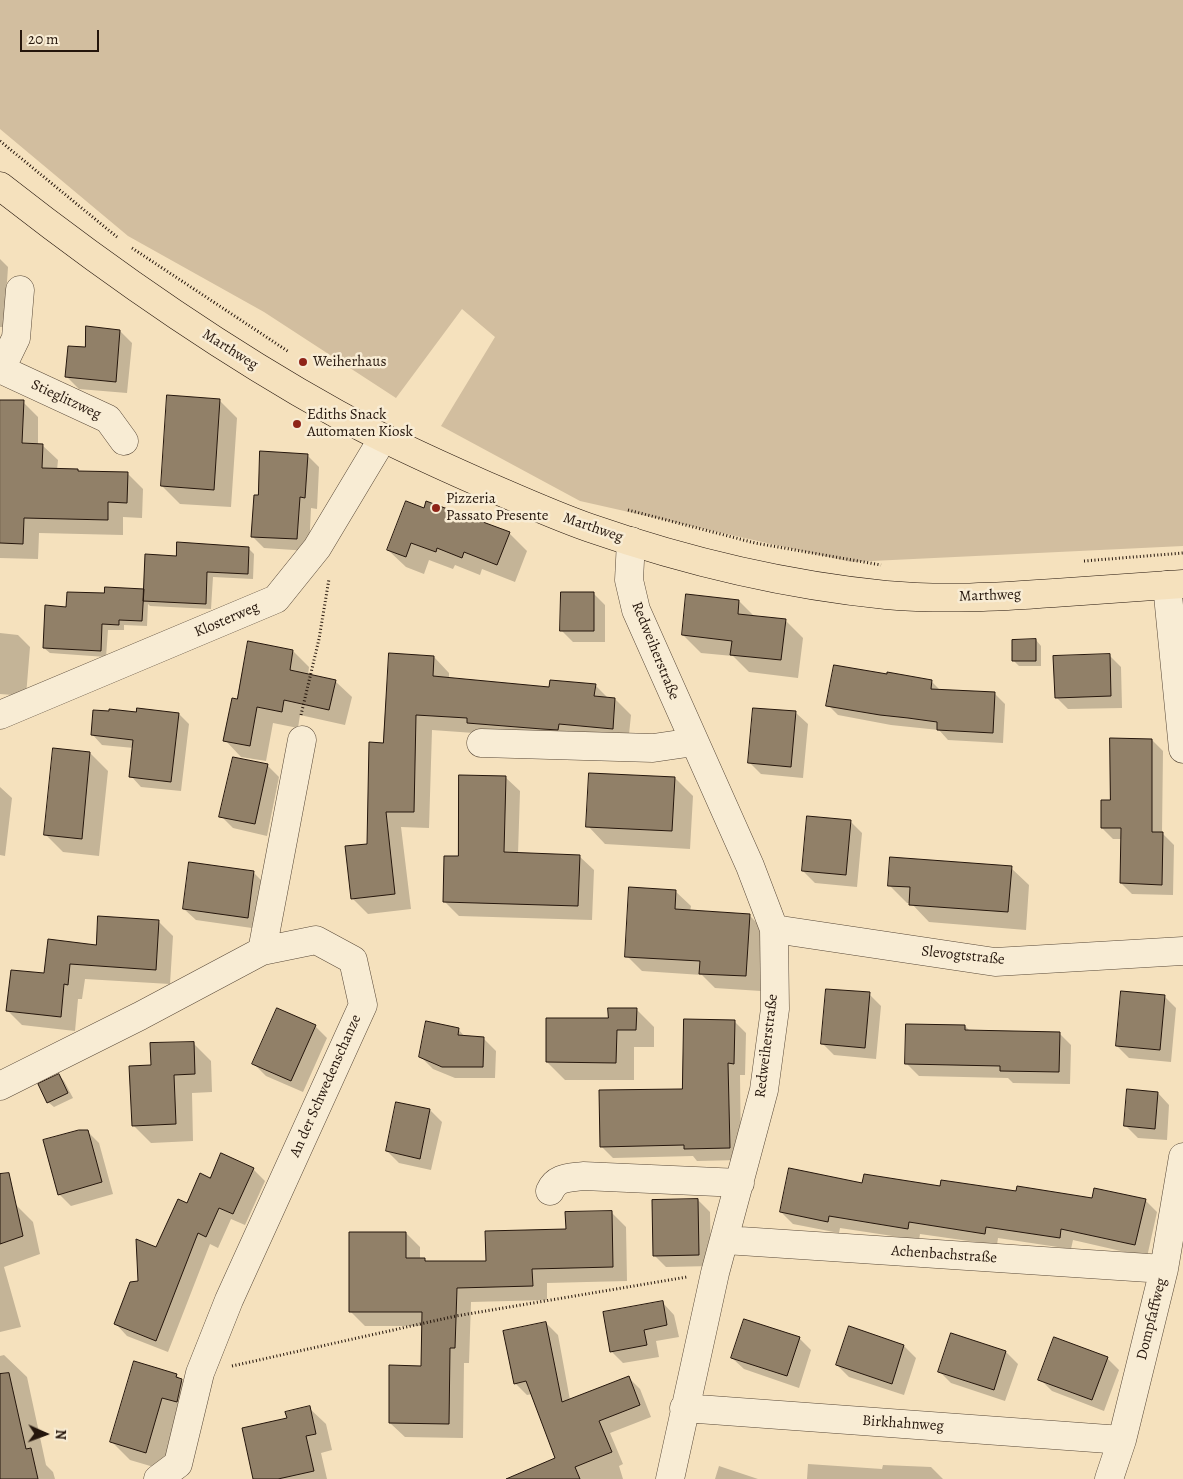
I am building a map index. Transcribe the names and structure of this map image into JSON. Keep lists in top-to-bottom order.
{
  "streets": {
    "main road": ["Marthweg"],
    "street": [
      "Stieglitzweg",
      "Klosterweg",
      "Redweiherstraße",
      "Slevogtstraße",
      "An der Schwedenschanze",
      "Achenbachstraße",
      "Dompfaffweg",
      "Birkhahnweg"
    ]
  },
  "crossings": [
    ["Marthweg", "Klosterweg"],
    ["Marthweg", "Redweiherstraße"],
    ["Redweiherstraße", "Slevogtstraße"],
    ["Redweiherstraße", "Achenbachstraße"],
    ["Redweiherstraße", "Birkhahnweg"],
    ["Achenbachstraße", "Dompfaffweg"],
    ["Dompfaffweg", "Birkhahnweg"]
  ],
  "places": ["Weiherhaus", "Ediths Snack Automaten Kiosk", "Pizzeria Passato Presente"],
  "scale_bar": "20 m",
  "north": "right"
}
